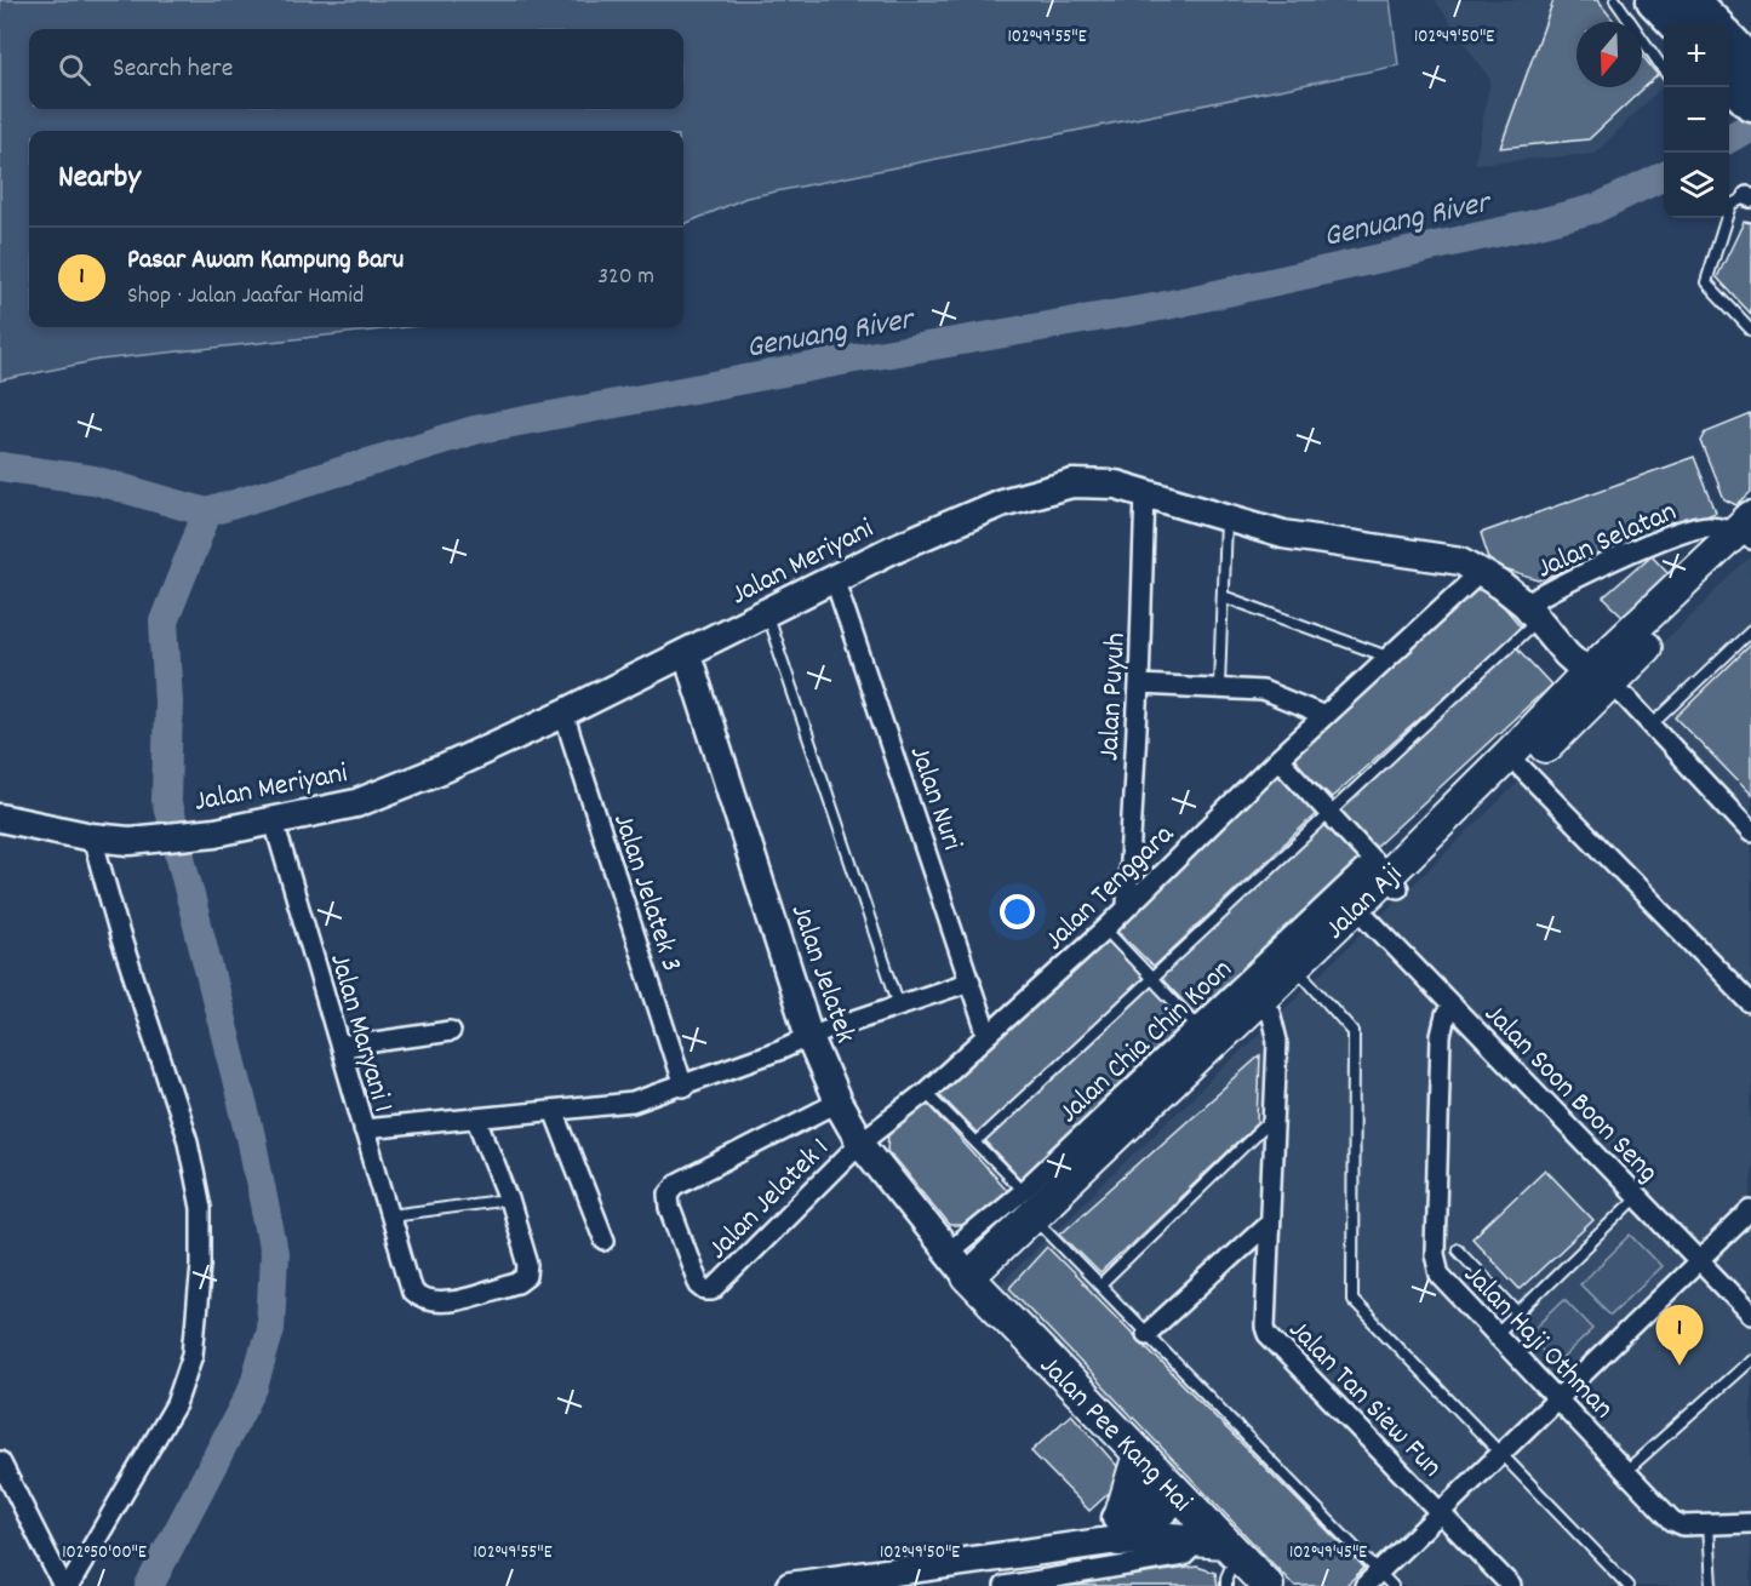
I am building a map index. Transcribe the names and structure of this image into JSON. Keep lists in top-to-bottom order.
{
  "streets": {
    "main road": ["Jalan Aji", "Jalan Pee Kang Hai"],
    "street": [
      "Jalan Selatan",
      "Jalan Meriyani",
      "Jalan Puyuh",
      "Jalan Nuri",
      "Jalan Tenggara",
      "Jalan Jelatek 3",
      "Jalan Jelatek",
      "Jalan Maryani 1",
      "Jalan Chia Chin Koon",
      "Jalan Soon Boon Seng",
      "Jalan Jelatek 1",
      "Jalan Haji Othman",
      "Jalan Tan Siew Fun"
    ]
  },
  "crossings": [
    ["Jalan Selatan", "Jalan Meriyani"],
    ["Jalan Selatan", "Jalan Aji"],
    ["Jalan Meriyani", "Jalan Puyuh"],
    ["Jalan Meriyani", "Jalan Nuri"],
    ["Jalan Meriyani", "Jalan Tenggara"],
    ["Jalan Meriyani", "Jalan Jelatek 3"],
    ["Jalan Meriyani", "Jalan Aji"],
    ["Jalan Meriyani", "Jalan Jelatek"],
    ["Jalan Meriyani", "Jalan Maryani 1"],
    ["Jalan Puyuh", "Jalan Tenggara"],
    ["Jalan Nuri", "Jalan Tenggara"],
    ["Jalan Tenggara", "Jalan Jelatek"],
    ["Jalan Tenggara", "Jalan Jelatek 1"],
    ["Jalan Aji", "Jalan Jelatek"],
    ["Jalan Aji", "Jalan Chia Chin Koon"],
    ["Jalan Aji", "Jalan Soon Boon Seng"],
    ["Jalan Aji", "Jalan Tan Siew Fun"],
    ["Jalan Aji", "Jalan Pee Kang Hai"],
    ["Jalan Jelatek", "Jalan Chia Chin Koon"],
    ["Jalan Jelatek", "Jalan Jelatek 1"],
    ["Jalan Jelatek", "Jalan Pee Kang Hai"],
    ["Jalan Soon Boon Seng", "Jalan Haji Othman"]
  ],
  "water": ["Genuang River"],
  "north": "bottom",
  "page": {
    "map_buttons": ["+", "−"],
    "search": "Search here",
    "heading": "Nearby",
    "list": [
      {
        "mark": "1",
        "name": "Pasar Awam Kampung Baru",
        "note": "Shop · Jalan Jaafar Hamid",
        "value": "320 m"
      }
    ],
    "pins": "1"
  },
  "coordinates": [
    "102°49'55\"E",
    "102°49'50\"E",
    "102°50'00\"E",
    "102°49'45\"E"
  ]
}
